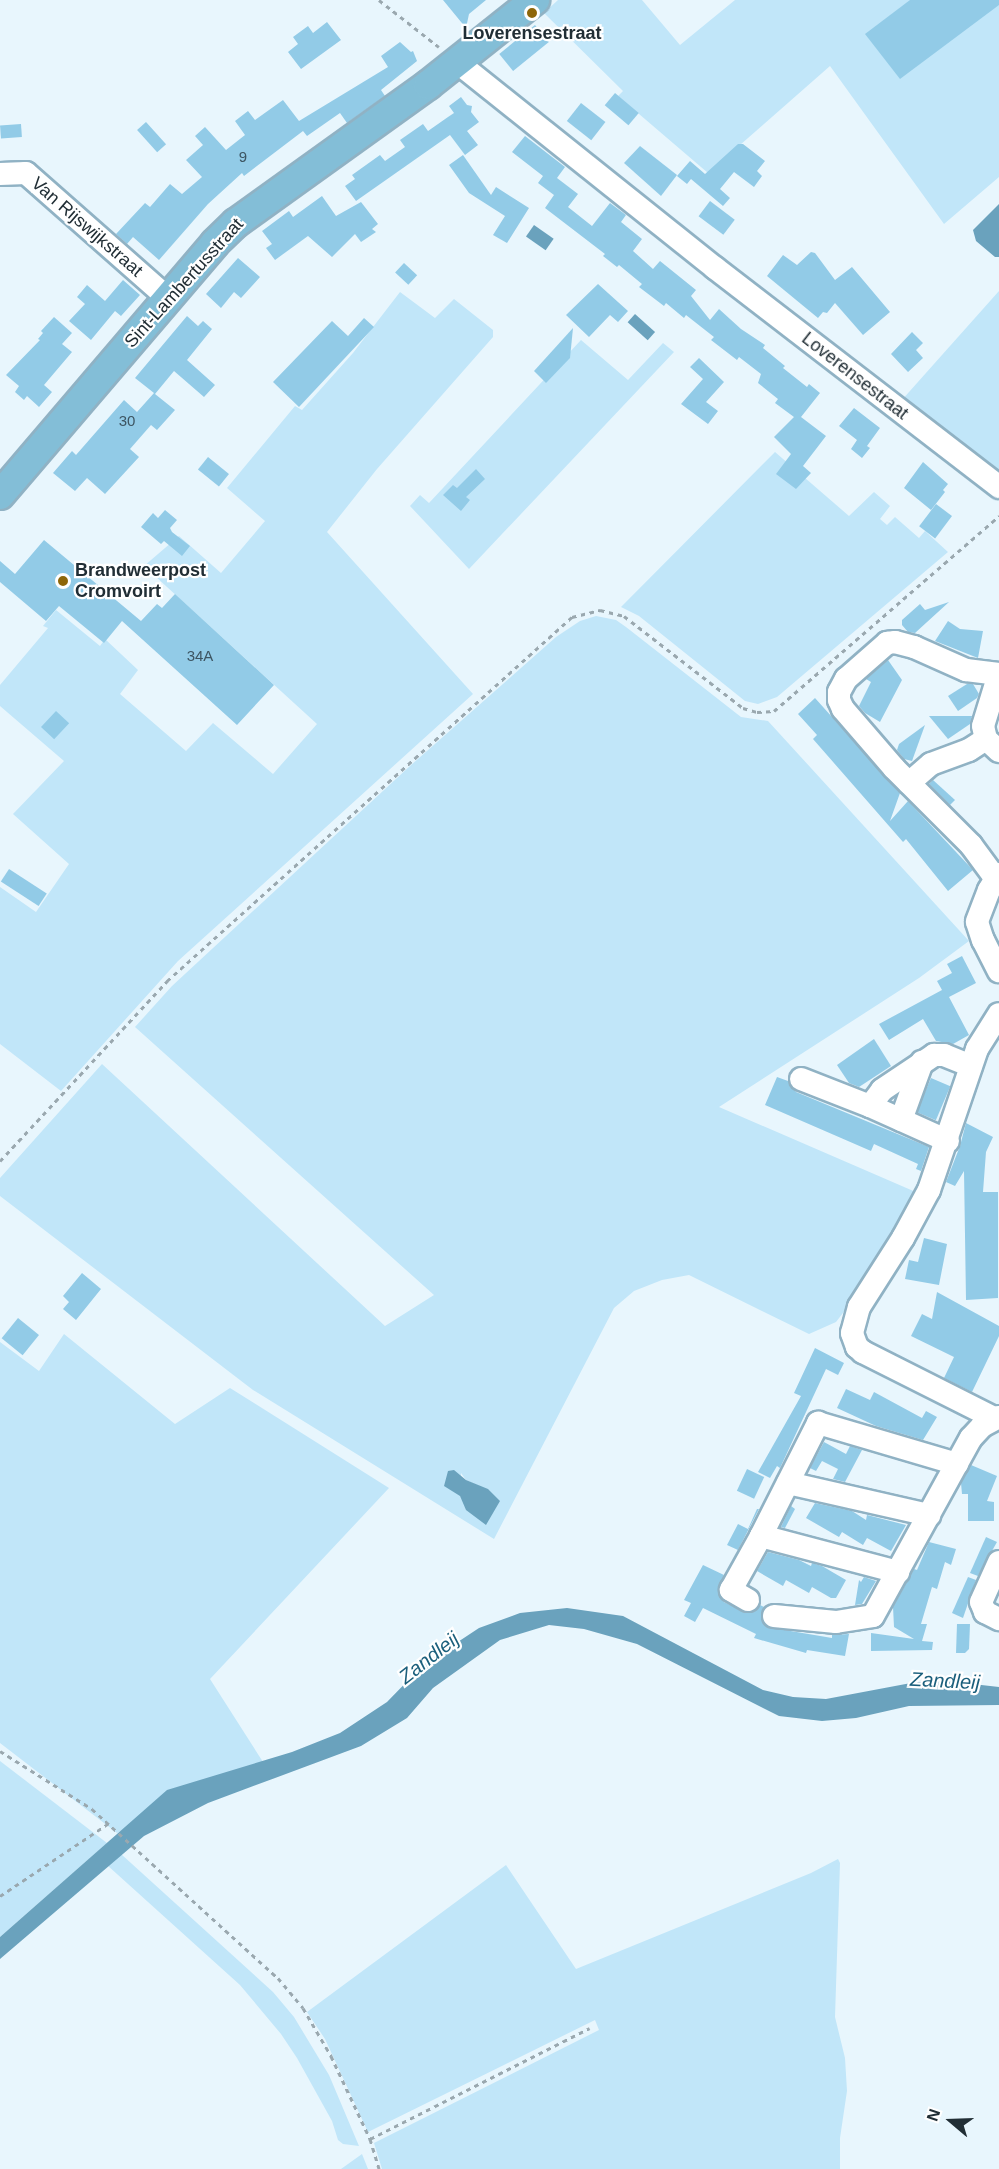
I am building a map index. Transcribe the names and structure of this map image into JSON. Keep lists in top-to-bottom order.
{
  "streets": {
    "main road": ["Sint-Lambertusstraat"],
    "street": ["Van Rijswijkstraat", "Loverensestraat"]
  },
  "crossings": [
    ["Van Rijswijkstraat", "Sint-Lambertusstraat"],
    ["Sint-Lambertusstraat", "Loverensestraat"]
  ],
  "water": ["Zandleij"],
  "places": ["Loverensestraat", "Brandweerpost Cromvoirt"],
  "house_numbers": ["9", "30", "34A"],
  "north": "left"
}
